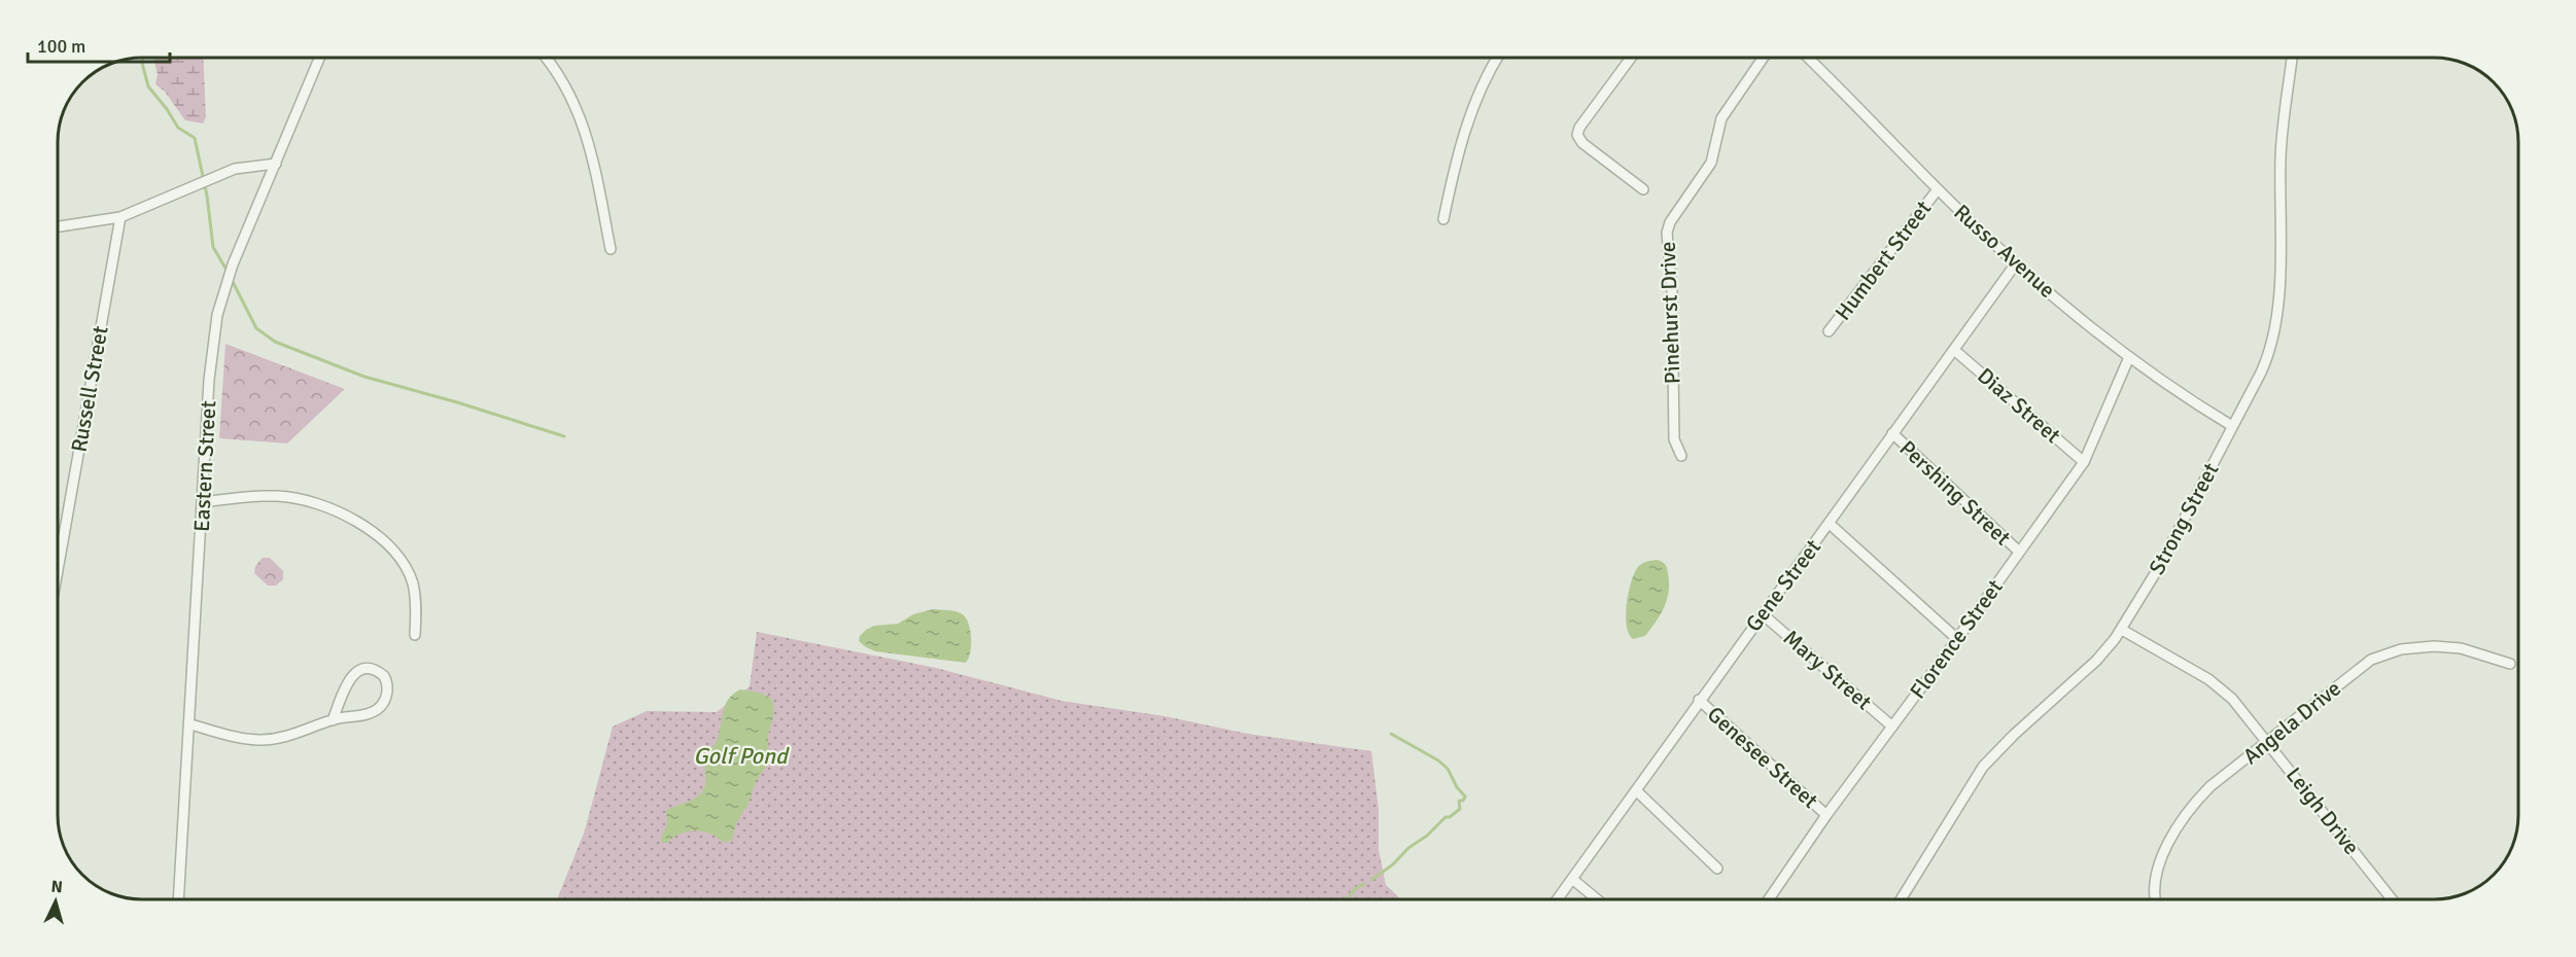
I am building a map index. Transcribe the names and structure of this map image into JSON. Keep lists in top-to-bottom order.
{
  "streets": {
    "street": [
      "Russo Avenue",
      "Humbert Street",
      "Pinehurst Drive",
      "Russell Street",
      "Diaz Street",
      "Eastern Street",
      "Pershing Street",
      "Strong Street",
      "Gene Street",
      "Florence Street",
      "Mary Street",
      "Angela Drive",
      "Genesee Street",
      "Leigh Drive"
    ]
  },
  "crossings": [
    ["Russo Avenue", "Humbert Street"],
    ["Russo Avenue", "Strong Street"],
    ["Russo Avenue", "Gene Street"],
    ["Russo Avenue", "Florence Street"],
    ["Diaz Street", "Gene Street"],
    ["Diaz Street", "Florence Street"],
    ["Pershing Street", "Gene Street"],
    ["Pershing Street", "Florence Street"],
    ["Strong Street", "Leigh Drive"],
    ["Gene Street", "Mary Street"],
    ["Gene Street", "Genesee Street"],
    ["Florence Street", "Mary Street"],
    ["Florence Street", "Genesee Street"],
    ["Angela Drive", "Leigh Drive"]
  ],
  "water": ["Golf Pond"],
  "scale_bar": "100 m",
  "north": "top"
}
